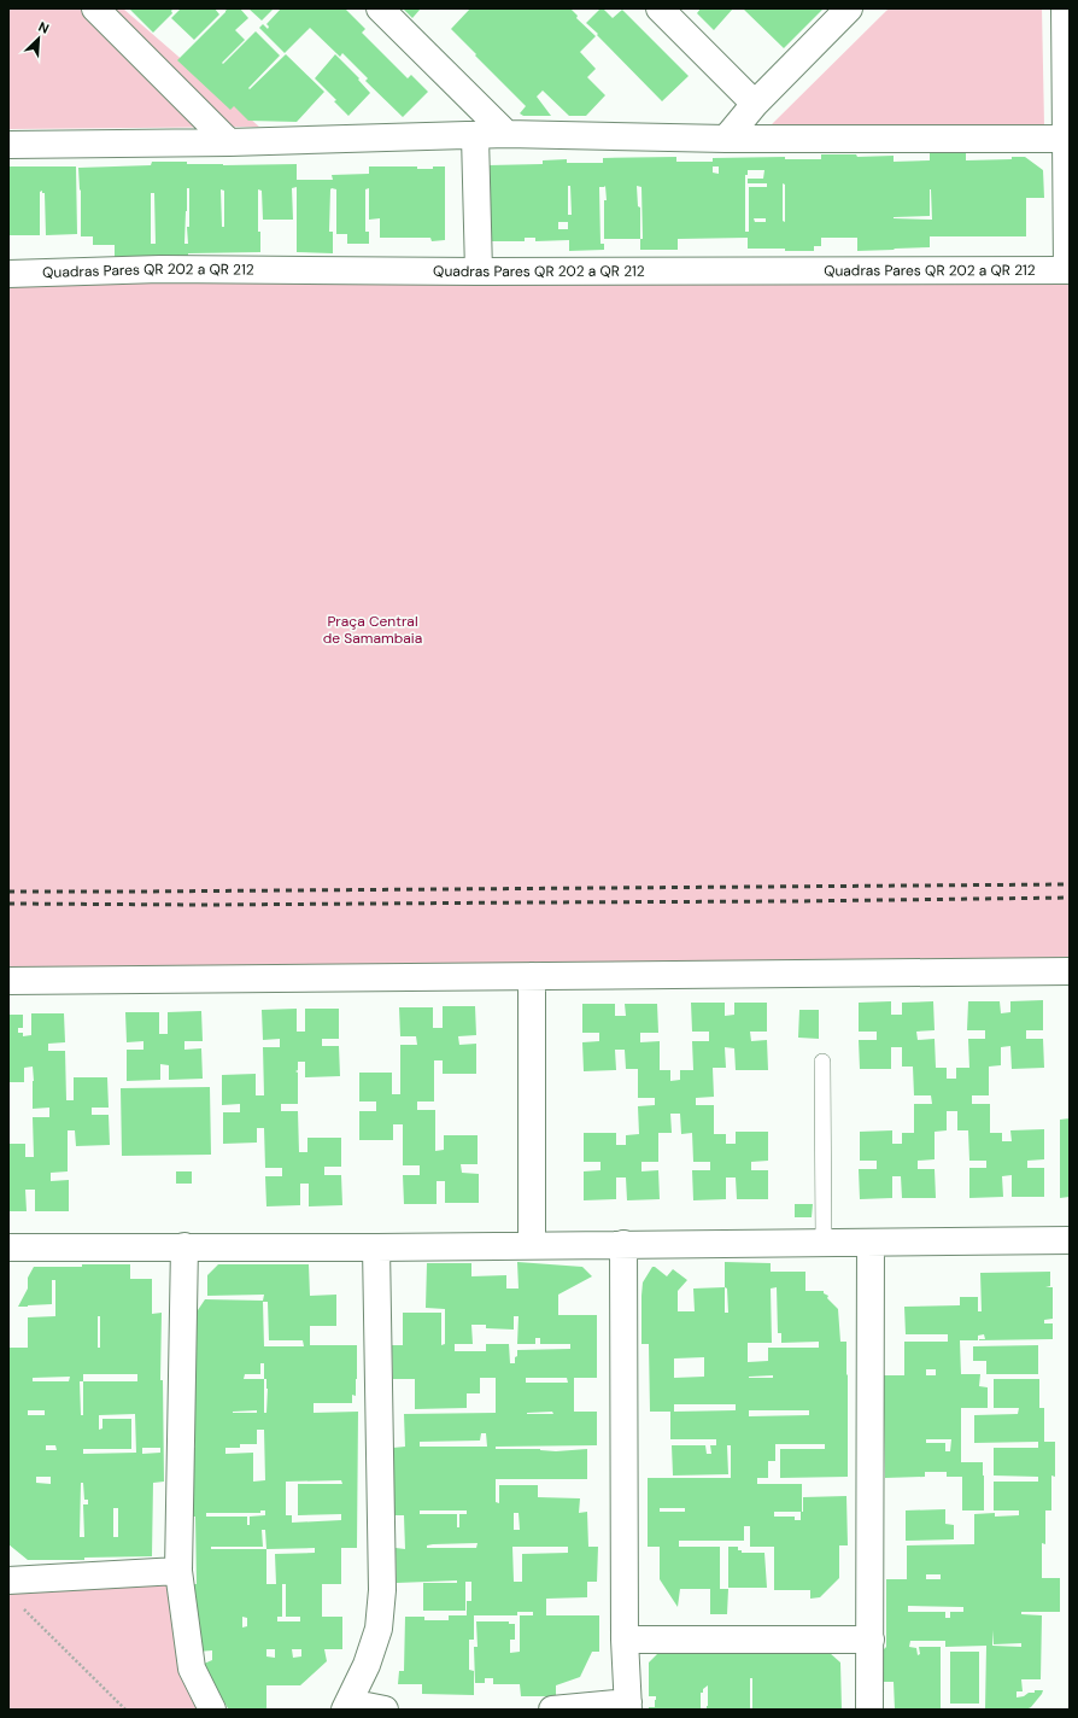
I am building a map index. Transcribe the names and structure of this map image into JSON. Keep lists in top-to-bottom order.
{
  "streets": {
    "street": ["Quadras Pares QR 202 a QR 212"]
  },
  "parks": ["Praça Central de Samambaia"],
  "north": "top right"
}
